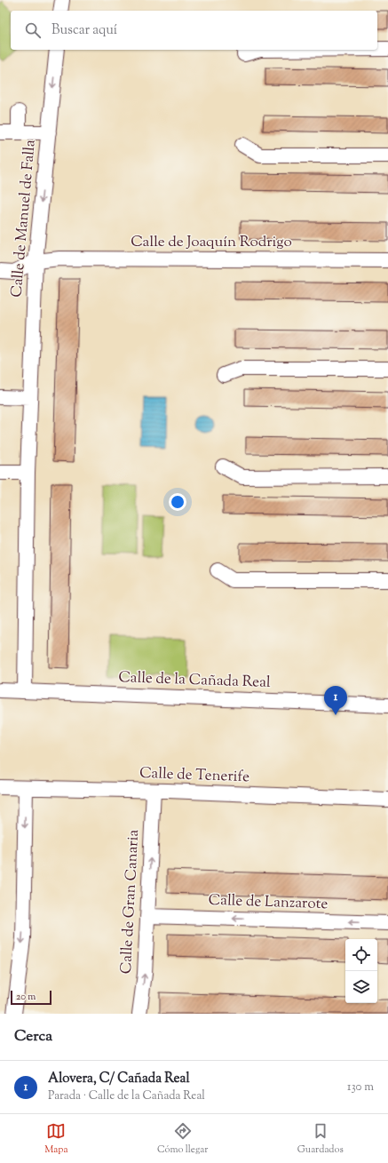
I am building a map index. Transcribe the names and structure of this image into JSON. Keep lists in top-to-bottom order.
{
  "streets": {
    "street": [
      "Calle de Manuel de Falla",
      "Calle de Joaquín Rodrigo",
      "Calle de la Cañada Real",
      "Calle de Tenerife",
      "Calle de Gran Canaria",
      "Calle de Lanzarote"
    ]
  },
  "crossings": [
    ["Calle de Manuel de Falla", "Calle de Joaquín Rodrigo"],
    ["Calle de Manuel de Falla", "Calle de la Cañada Real"],
    ["Calle de Tenerife", "Calle de Gran Canaria"],
    ["Calle de Gran Canaria", "Calle de Lanzarote"]
  ],
  "one_way": ["Calle de Lanzarote"],
  "scale_bar": "20 m",
  "page": {
    "search": "Buscar aquí",
    "pins": "1",
    "scale": "20 m",
    "heading": "Cerca",
    "list": [
      {
        "mark": "1",
        "name": "Alovera, C/ Cañada Real",
        "note": "Parada · Calle de la Cañada Real",
        "value": "130 m"
      }
    ],
    "nav": ["Mapa", "Cómo llegar", "Guardados"]
  }
}
